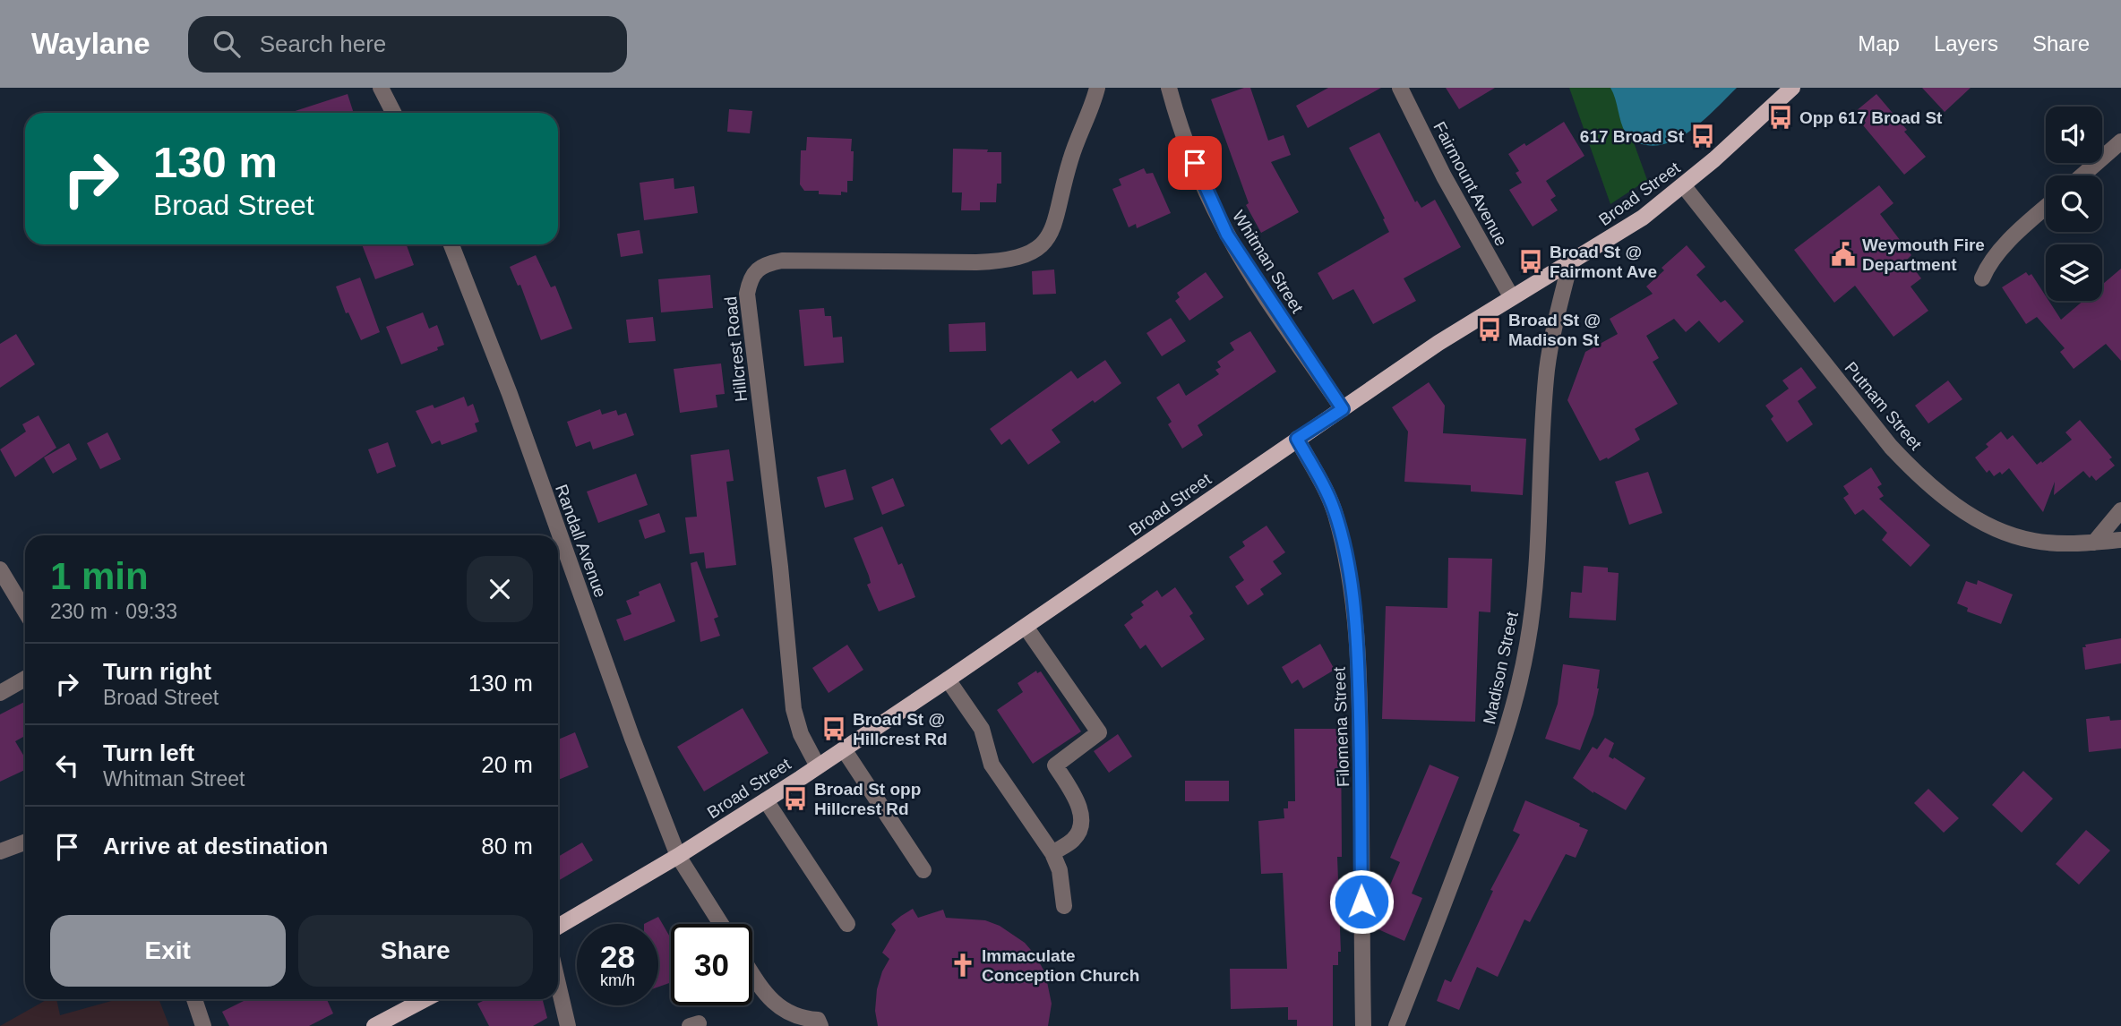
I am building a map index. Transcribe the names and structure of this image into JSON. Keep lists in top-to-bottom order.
{
  "streets": {
    "main road": ["Broad Street"],
    "street": [
      "Fairmount Avenue",
      "Whitman Street",
      "Hillcrest Road",
      "Putnam Street",
      "Randall Avenue",
      "Madison Street",
      "Filomena Street"
    ]
  },
  "crossings": [
    ["Fairmount Avenue", "Broad Street"],
    ["Broad Street", "Whitman Street"],
    ["Broad Street", "Hillcrest Road"],
    ["Broad Street", "Putnam Street"],
    ["Broad Street", "Randall Avenue"],
    ["Broad Street", "Madison Street"],
    ["Broad Street", "Filomena Street"]
  ],
  "places": {
    "bus stop": [
      "Opp 617 Broad St",
      "617 Broad St",
      "Broad St @ Fairmont Ave",
      "Broad St @ Madison St",
      "Broad St @ Hillcrest Rd",
      "Broad St opp Hillcrest Rd"
    ],
    "public building": ["Weymouth Fire Department"],
    "church": ["Immaculate Conception Church"]
  },
  "page": {
    "header": "Waylane",
    "search": "Search here",
    "nav": ["Map", "Layers", "Share"],
    "turn": ["130 m", "Broad Street"],
    "heading": ["1 min", "230 m · 09:33"],
    "list": [
      {
        "name": "Turn right",
        "note": "Broad Street",
        "value": "130 m"
      },
      {
        "name": "Turn left",
        "note": "Whitman Street",
        "value": "20 m"
      },
      {
        "name": "Arrive at destination",
        "value": "80 m"
      }
    ],
    "buttons": ["Exit", "Share"],
    "speed": "28 km/h",
    "limit": "30"
  }
}
